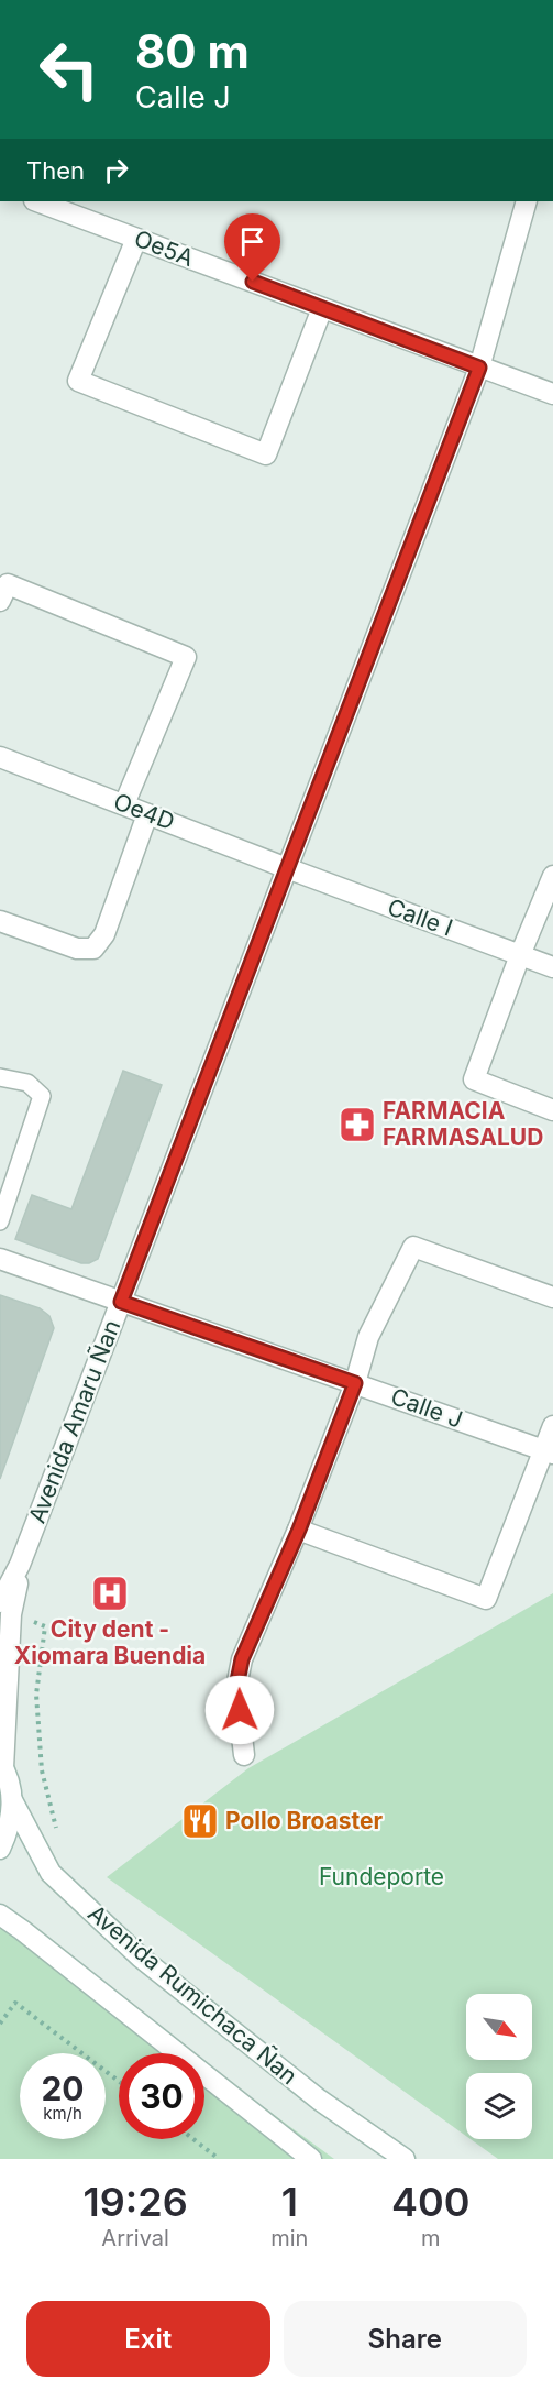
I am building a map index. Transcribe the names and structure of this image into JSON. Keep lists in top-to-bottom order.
{
  "streets": {
    "street": [
      "Oe5A",
      "Oe4D",
      "Calle I",
      "Calle J",
      "Avenida Amaru Ñan",
      "Avenida Rumichaca Ñan"
    ]
  },
  "crossings": [
    ["Oe5A", "Avenida Amaru Ñan"],
    ["Oe4D", "Calle I"],
    ["Oe4D", "Avenida Amaru Ñan"],
    ["Calle I", "Avenida Amaru Ñan"],
    ["Calle J", "Avenida Amaru Ñan"],
    ["Avenida Amaru Ñan", "Avenida Rumichaca Ñan"]
  ],
  "parks": ["Fundeporte"],
  "places": {
    "pharmacy": ["FARMACIA FARMASALUD"],
    "hospital": ["City dent - Xiomara Buendia"],
    "restaurant": ["Pollo Broaster"]
  },
  "north": "bottom right",
  "page": {
    "turn": ["80 m", "Calle J"],
    "then": "Then",
    "speed": "20 km/h",
    "limit": "30",
    "eta": [
      "19:26",
      "Arrival",
      "1",
      "min",
      "400",
      "m"
    ],
    "buttons": ["Exit", "Share"]
  }
}
